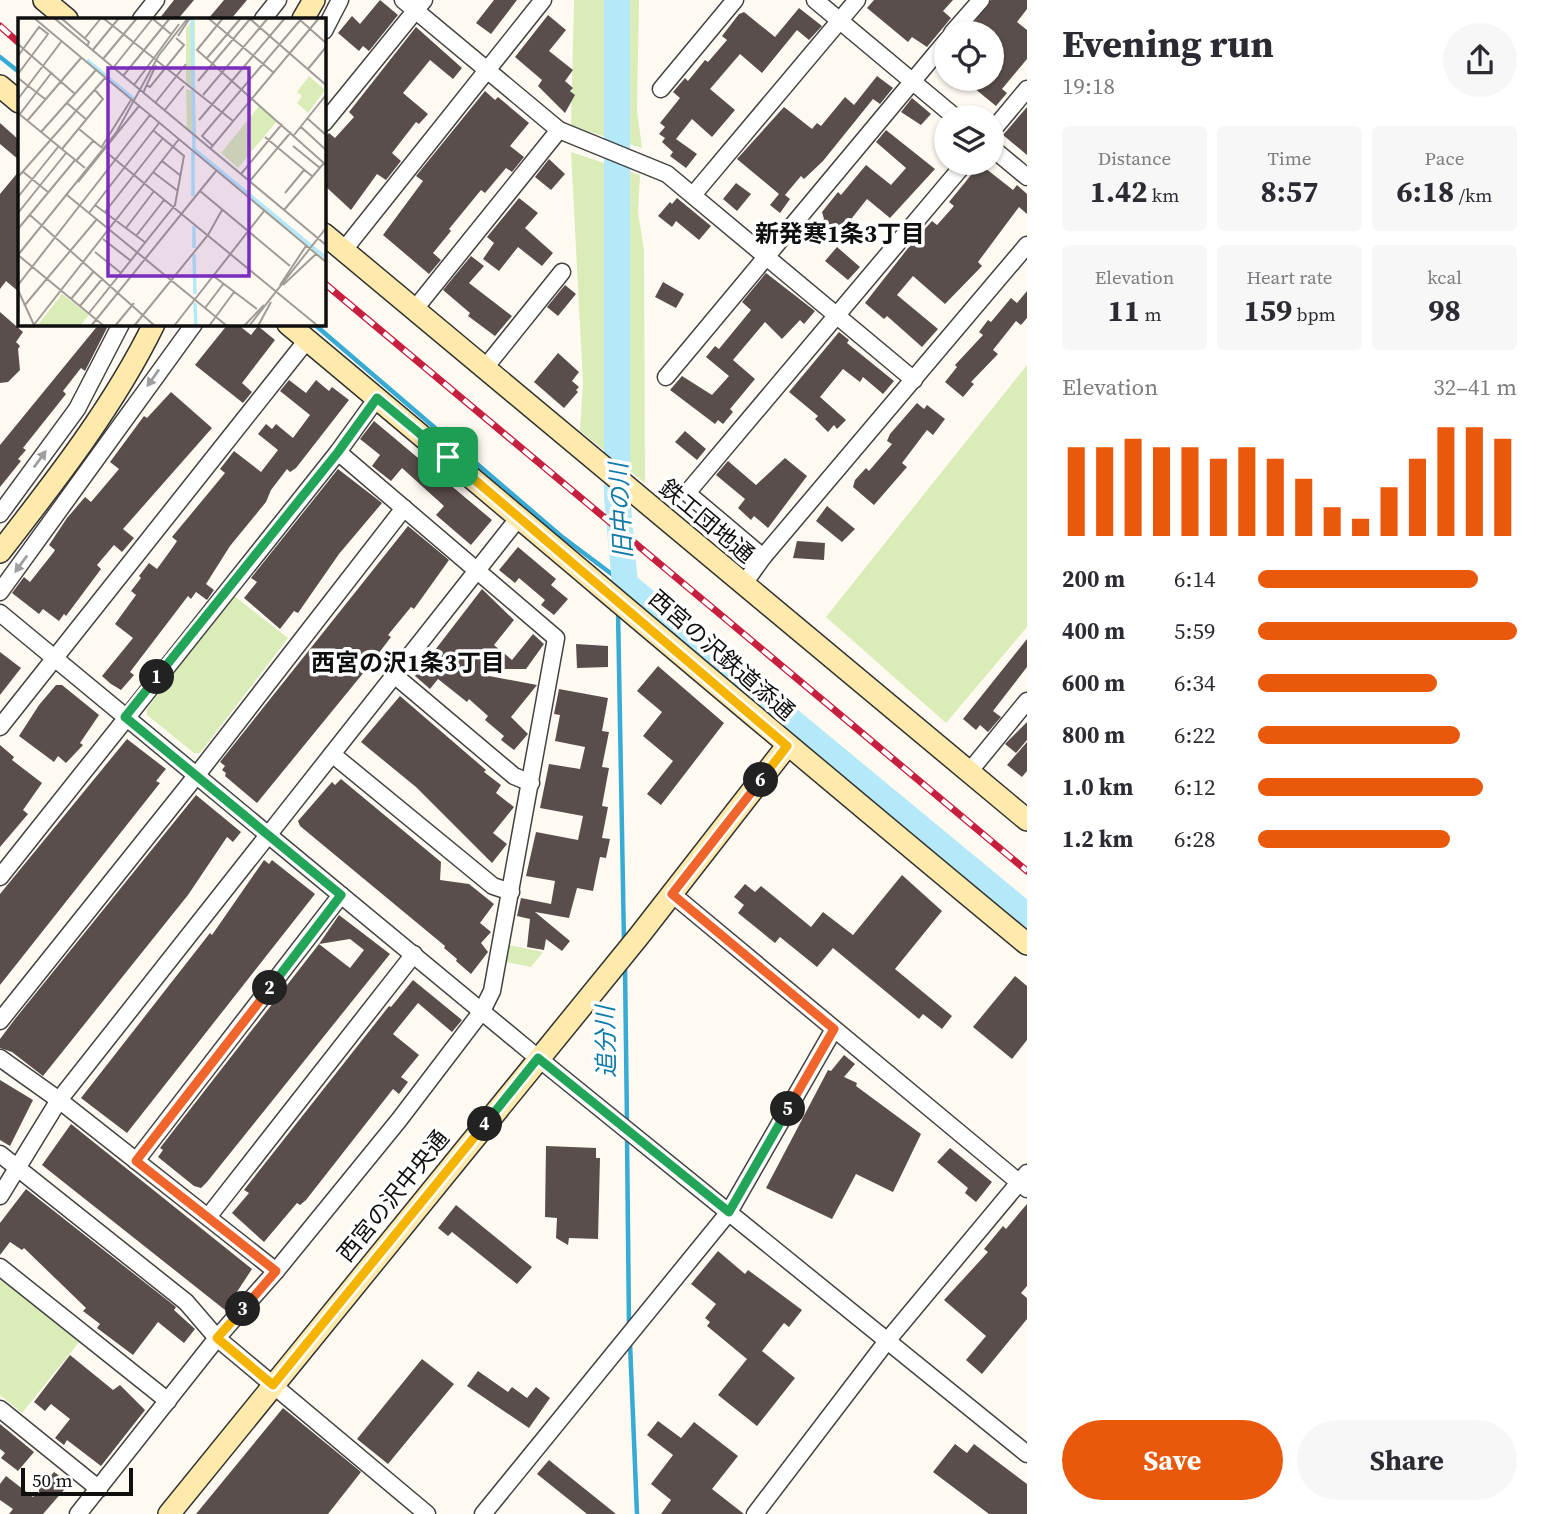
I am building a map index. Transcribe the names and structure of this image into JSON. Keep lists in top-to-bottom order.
{
  "streets": {
    "street": ["鉄工団地通", "西宮の沢鉄道添通", "西宮の沢中央通"]
  },
  "crossings": [
    ["西宮の沢鉄道添通", "西宮の沢中央通"]
  ],
  "districts": ["新発寒1条3丁目", "西宮の沢1条3丁目"],
  "water": ["旧中の川", "追分川"],
  "scale_bar": "50 m",
  "page": {
    "heading": ["Evening run", "19:18"],
    "stats": [
      ["Distance", "1.42 km"],
      ["Time", "8:57"],
      ["Pace", "6:18 /km"],
      ["Elevation", "11 m"],
      ["Heart rate", "159 bpm"],
      ["kcal", "98"]
    ],
    "chart": ["Elevation", "32–41 m"],
    "list": [
      {
        "name": "200 m",
        "note": "6:14"
      },
      {
        "name": "400 m",
        "note": "5:59"
      },
      {
        "name": "600 m",
        "note": "6:34"
      },
      {
        "name": "800 m",
        "note": "6:22"
      },
      {
        "name": "1.0 km",
        "note": "6:12"
      },
      {
        "name": "1.2 km",
        "note": "6:28"
      }
    ],
    "pins": [
      "1",
      "6",
      "2",
      "5",
      "4",
      "3"
    ],
    "buttons": ["Save", "Share"],
    "scale": "50 m"
  }
}
